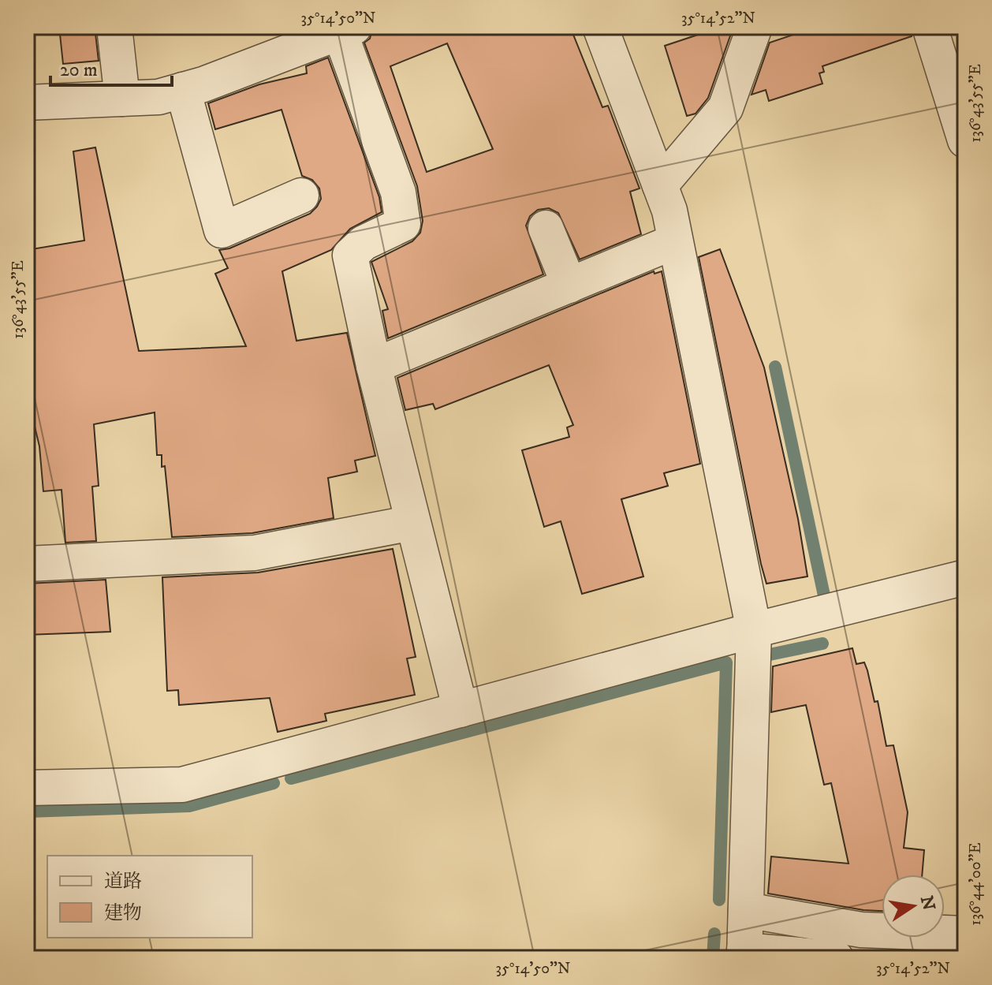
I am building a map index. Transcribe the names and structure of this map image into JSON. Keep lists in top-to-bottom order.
{
  "legend": ["道路", "建物"],
  "scale_bar": "20 m",
  "north": "right",
  "coordinates": [
    "35°14'50\"N",
    "35°14'52\"N",
    "136°43'55\"E",
    "136°44'00\"E"
  ]
}
